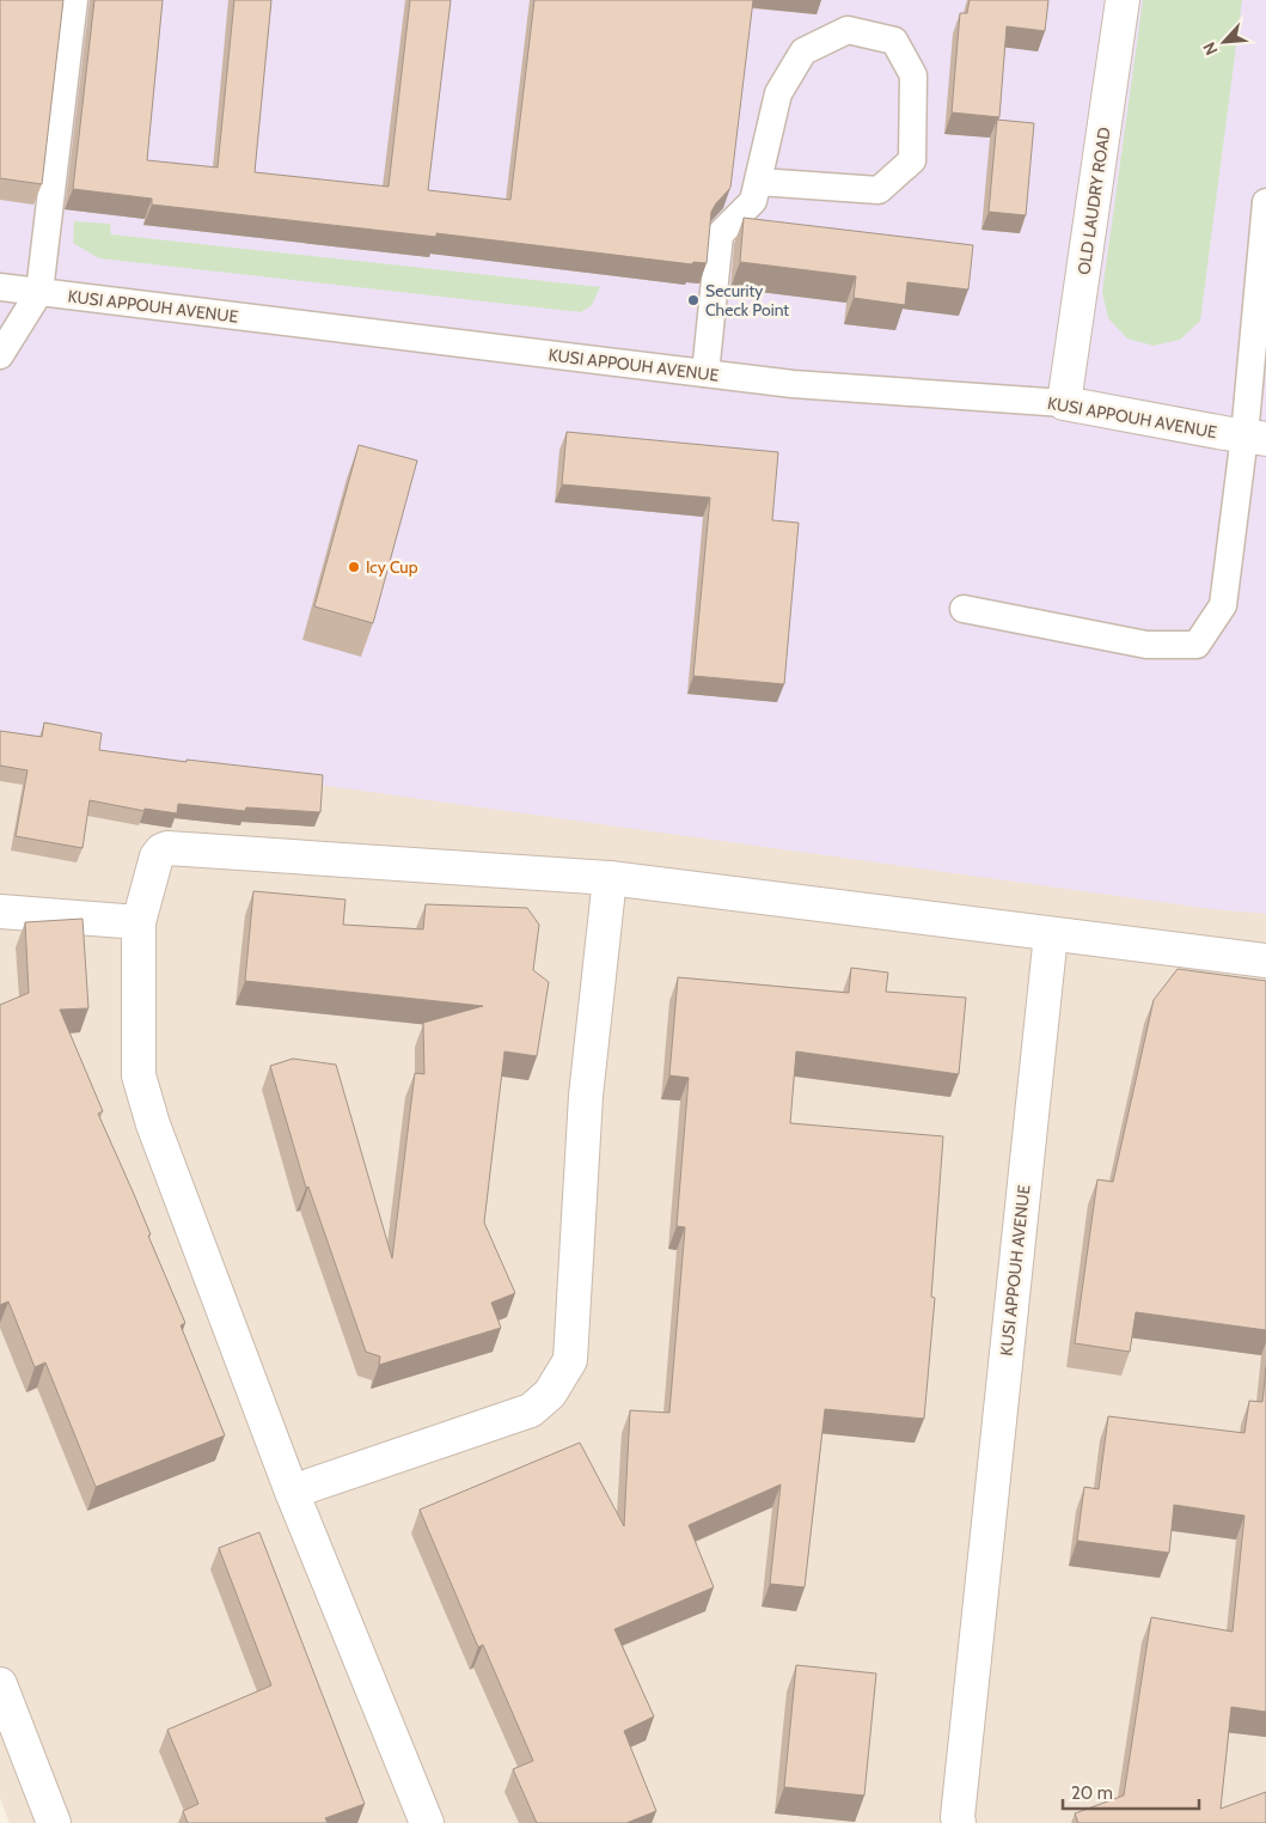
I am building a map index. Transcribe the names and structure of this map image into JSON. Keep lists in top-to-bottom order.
{
  "streets": {
    "street": ["OLD LAUDRY ROAD", "KUSI APPOUH AVENUE"]
  },
  "crossings": [
    ["OLD LAUDRY ROAD", "KUSI APPOUH AVENUE"]
  ],
  "places": ["Security Check Point", "Icy Cup"],
  "scale_bar": "20 m",
  "north": "bottom left"
}
